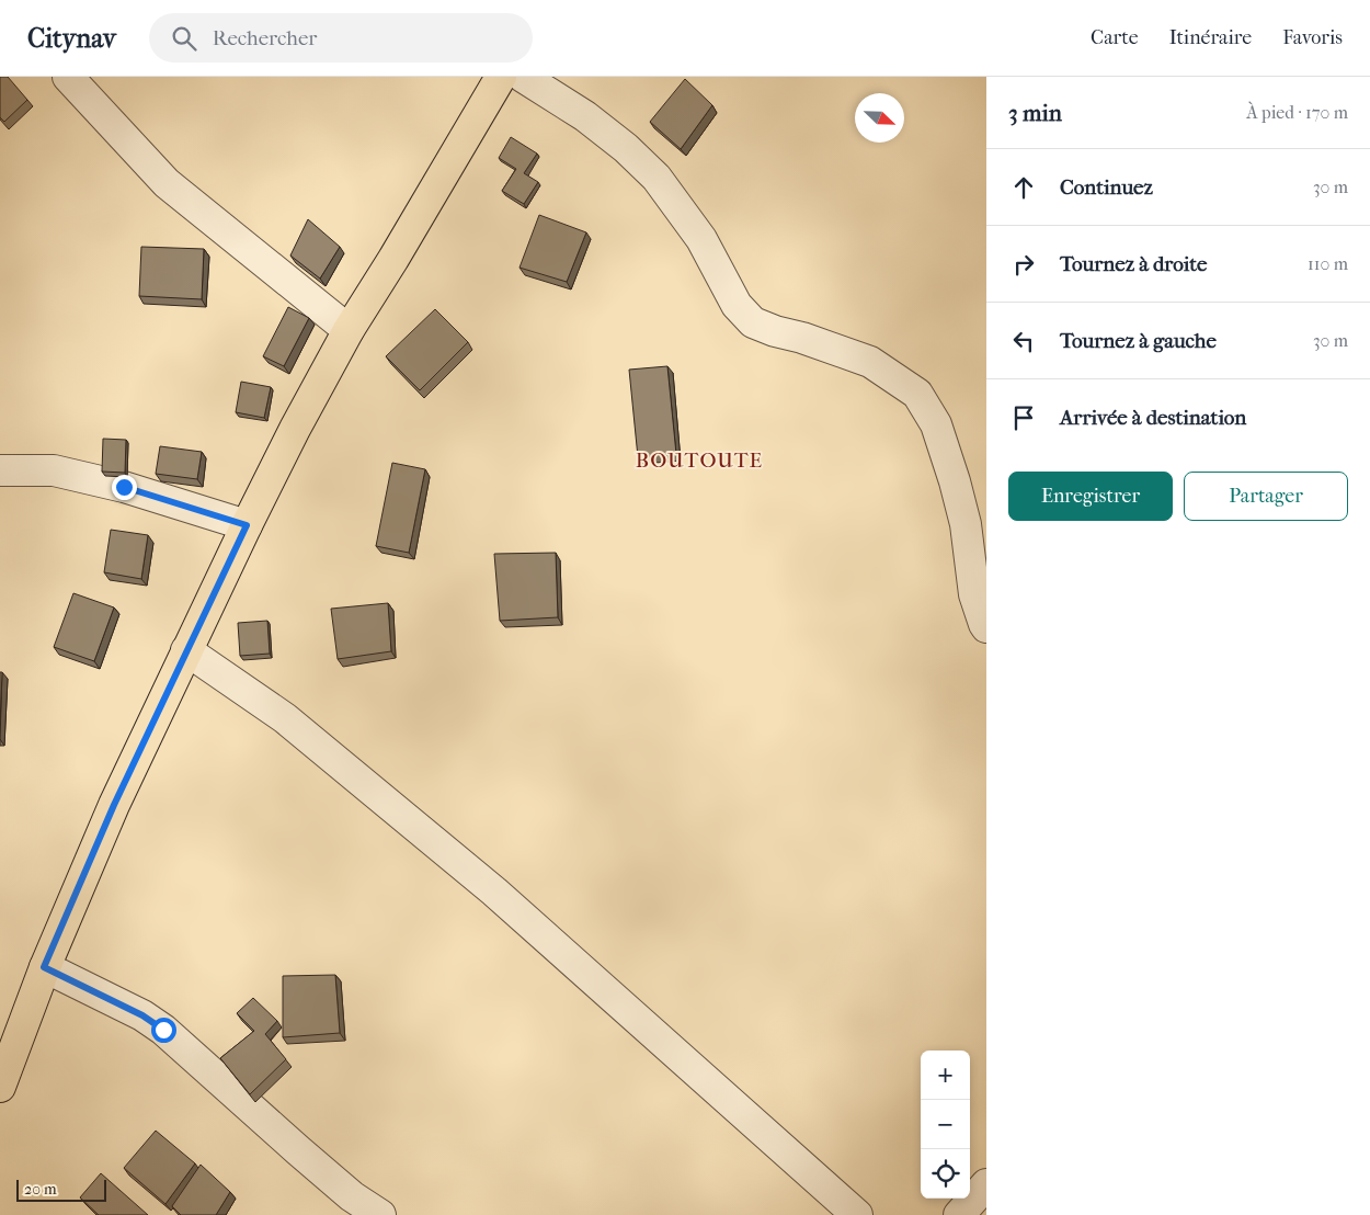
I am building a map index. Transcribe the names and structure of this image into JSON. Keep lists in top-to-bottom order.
{
  "districts": ["BOUTOUTE"],
  "scale_bar": "20 m",
  "north": "bottom right",
  "page": {
    "header": "Citynav",
    "search": "Rechercher",
    "nav": ["Carte", "Itinéraire", "Favoris"],
    "heading": ["3 min", "À pied · 170 m"],
    "list": [
      ["Continuez", "30 m"],
      ["Tournez à droite", "110 m"],
      ["Tournez à gauche", "30 m"],
      "Arrivée à destination"
    ],
    "buttons": ["Enregistrer", "Partager"],
    "map_buttons": ["+", "−"],
    "scale": "20 m"
  }
}
